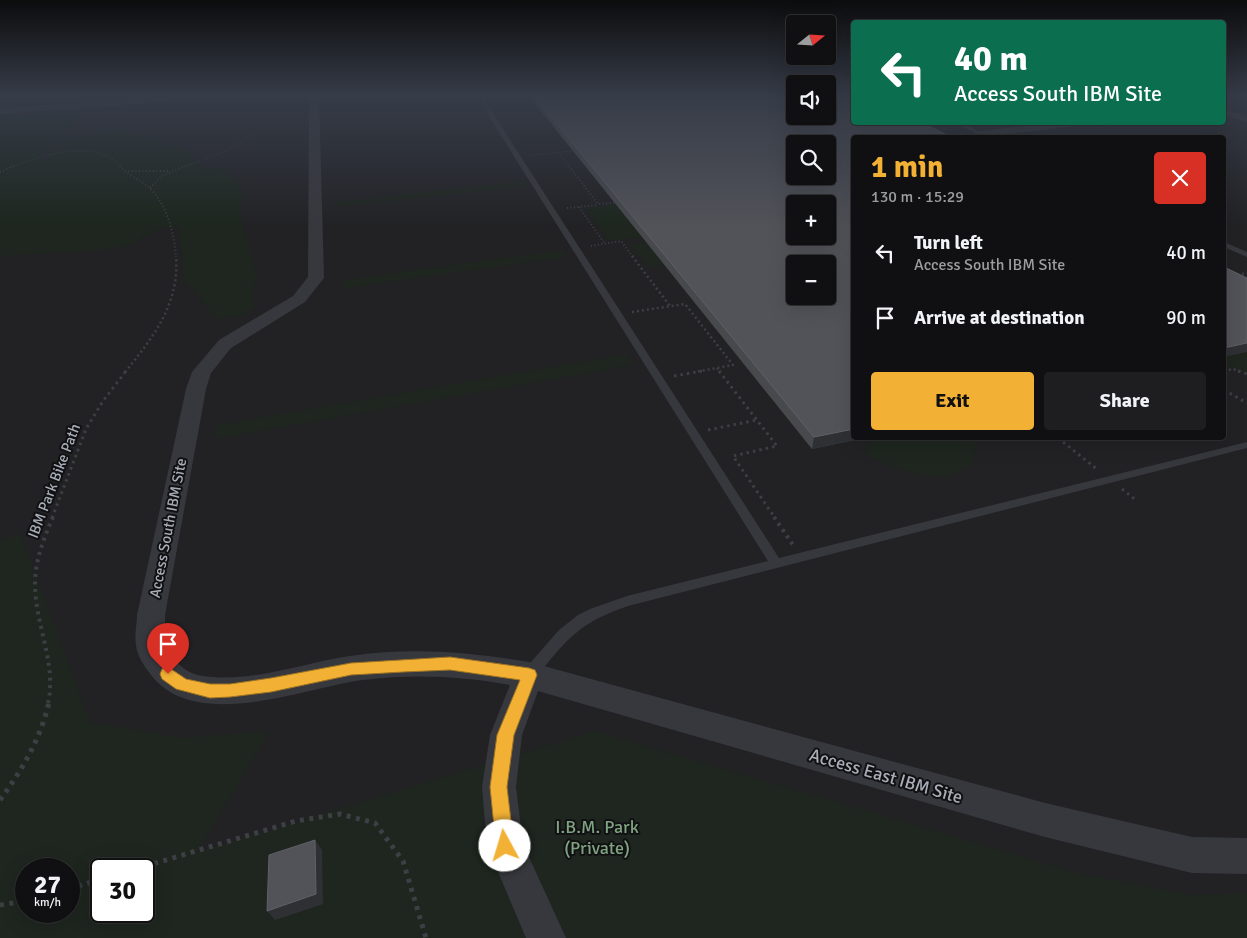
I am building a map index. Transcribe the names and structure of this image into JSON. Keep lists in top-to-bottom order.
{
  "streets": {
    "street": ["Access South IBM Site", "Access East IBM Site"],
    "path": ["IBM Park Bike Path"]
  },
  "crossings": [
    ["Access South IBM Site", "Access East IBM Site"]
  ],
  "parks": ["I.B.M. Park (Private)"],
  "north": "right",
  "page": {
    "map_buttons": ["+", "−"],
    "turn": ["40 m", "Access South IBM Site"],
    "heading": ["1 min", "130 m · 15:29"],
    "list": [
      {
        "name": "Turn left",
        "note": "Access South IBM Site",
        "value": "40 m"
      },
      {
        "name": "Arrive at destination",
        "value": "90 m"
      }
    ],
    "buttons": ["Exit", "Share"],
    "speed": "27 km/h",
    "limit": "30"
  }
}
